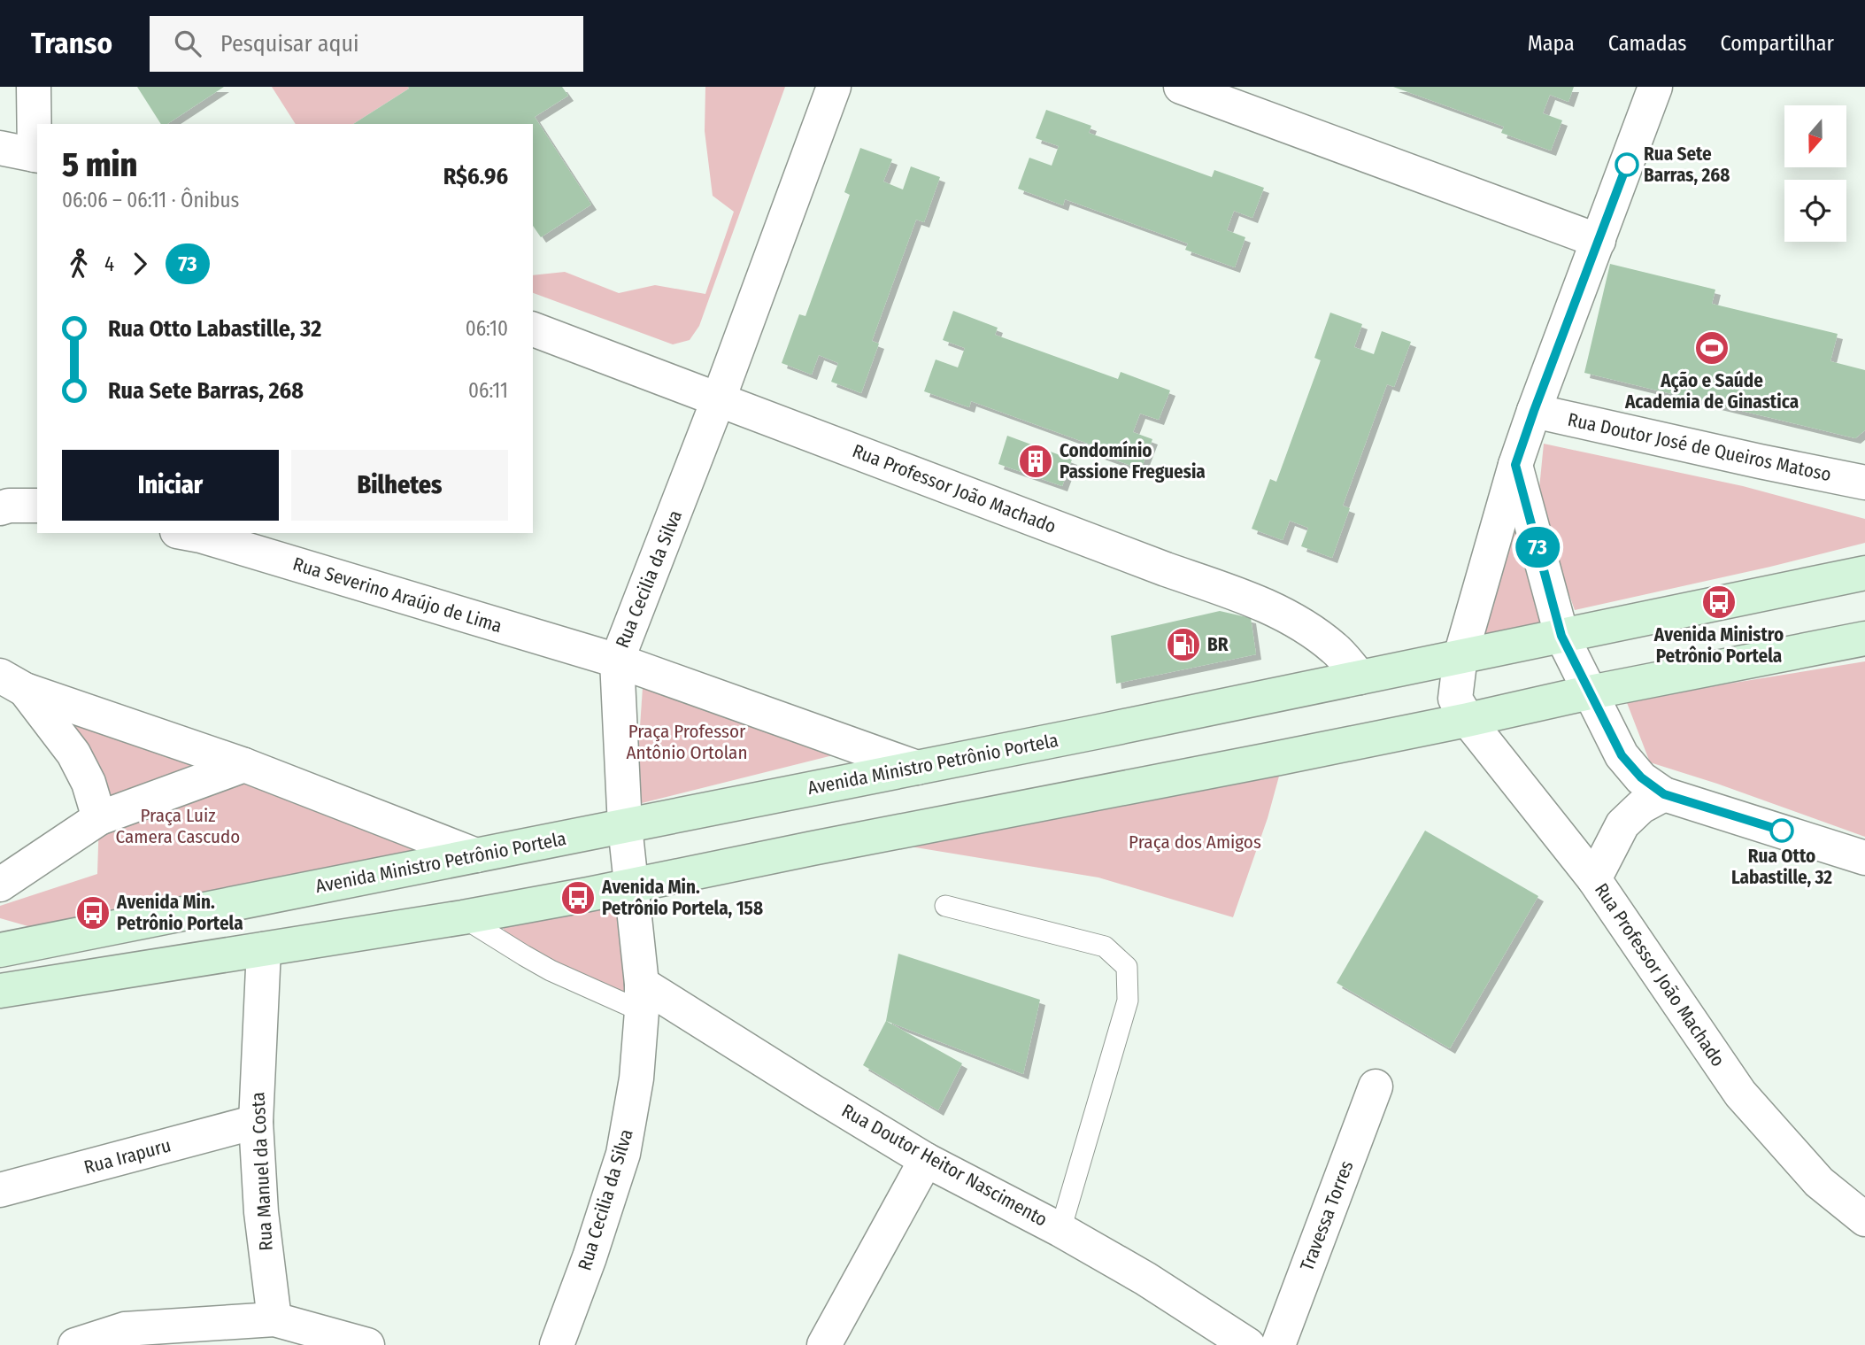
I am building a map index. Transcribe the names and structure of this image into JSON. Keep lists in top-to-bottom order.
{
  "streets": {
    "main road": ["Avenida Ministro Petrônio Portela"],
    "street": [
      "Rua Doutor José de Queiros Matoso",
      "Rua Professor João Machado",
      "Rua Cecilia da Silva",
      "Rua Severino Araújo de Lima",
      "Rua Irapuru",
      "Rua Doutor Heitor Nascimento",
      "Rua Manuel da Costa",
      "Travessa Torres"
    ]
  },
  "crossings": [
    ["Rua Doutor José de Queiros Matoso", "Rua Professor João Machado"],
    ["Rua Professor João Machado", "Rua Cecilia da Silva"],
    ["Rua Professor João Machado", "Avenida Ministro Petrônio Portela"],
    ["Rua Cecilia da Silva", "Rua Severino Araújo de Lima"],
    ["Rua Cecilia da Silva", "Avenida Ministro Petrônio Portela"],
    ["Rua Cecilia da Silva", "Rua Doutor Heitor Nascimento"],
    ["Rua Severino Araújo de Lima", "Avenida Ministro Petrônio Portela"],
    ["Rua Irapuru", "Rua Manuel da Costa"]
  ],
  "parks": ["Praça Professor Antônio Ortolan", "Praça Luiz Camera Cascudo", "Praça dos Amigos"],
  "places": {
    "other": ["Rua Sete Barras, 268", "Rua Otto Labastille, 32"],
    "sports": ["Ação e Saúde Academia de Ginastica"],
    "building": ["Condomínio Passione Freguesia"],
    "bus stop": ["Avenida Ministro Petrônio Portela", "Avenida Min. Petrônio Portela, 158", "Avenida Min. Petrônio Portela"],
    "fuel station": ["BR"]
  },
  "lines": ["bus line 73"],
  "north": "bottom",
  "page": {
    "header": "Transo",
    "search": "Pesquisar aqui",
    "nav": ["Mapa", "Camadas", "Compartilhar"],
    "on_map": "73",
    "heading": ["5 min", "06:06 – 06:11 · Ônibus", "R$6.96"],
    "legs": ["4", "73"],
    "list": [
      {
        "name": "Rua Otto Labastille, 32",
        "value": "06:10"
      },
      {
        "name": "Rua Sete Barras, 268",
        "value": "06:11"
      }
    ],
    "buttons": ["Iniciar", "Bilhetes"]
  }
}
